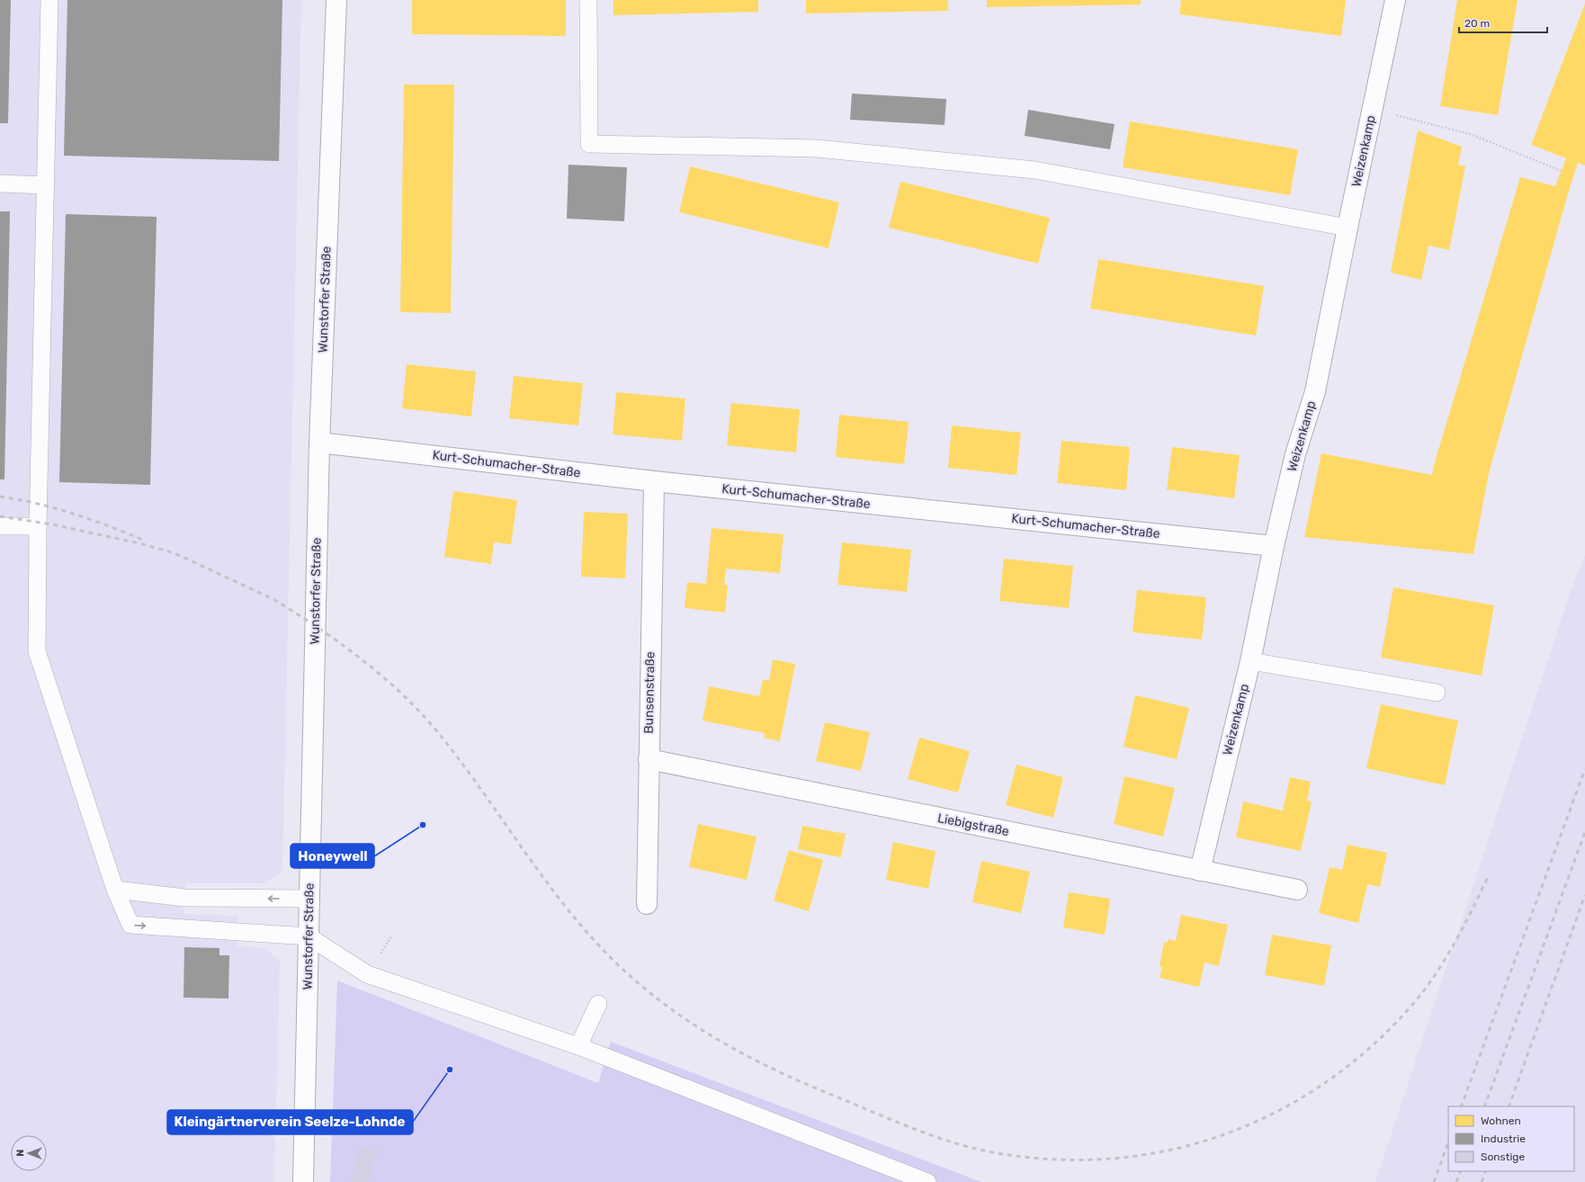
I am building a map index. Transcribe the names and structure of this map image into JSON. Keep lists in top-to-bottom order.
{
  "streets": {
    "street": [
      "Weizenkamp",
      "Wunstorfer Straße",
      "Kurt-Schumacher-Straße",
      "Bunsenstraße",
      "Liebigstraße"
    ]
  },
  "crossings": [
    ["Weizenkamp", "Kurt-Schumacher-Straße"],
    ["Weizenkamp", "Liebigstraße"],
    ["Wunstorfer Straße", "Kurt-Schumacher-Straße"],
    ["Kurt-Schumacher-Straße", "Bunsenstraße"],
    ["Bunsenstraße", "Liebigstraße"]
  ],
  "places": ["Honeywell", "Kleingärtnerverein Seelze-Lohnde"],
  "legend": ["Wohnen", "Industrie", "Sonstige"],
  "scale_bar": "20 m",
  "north": "left"
}
